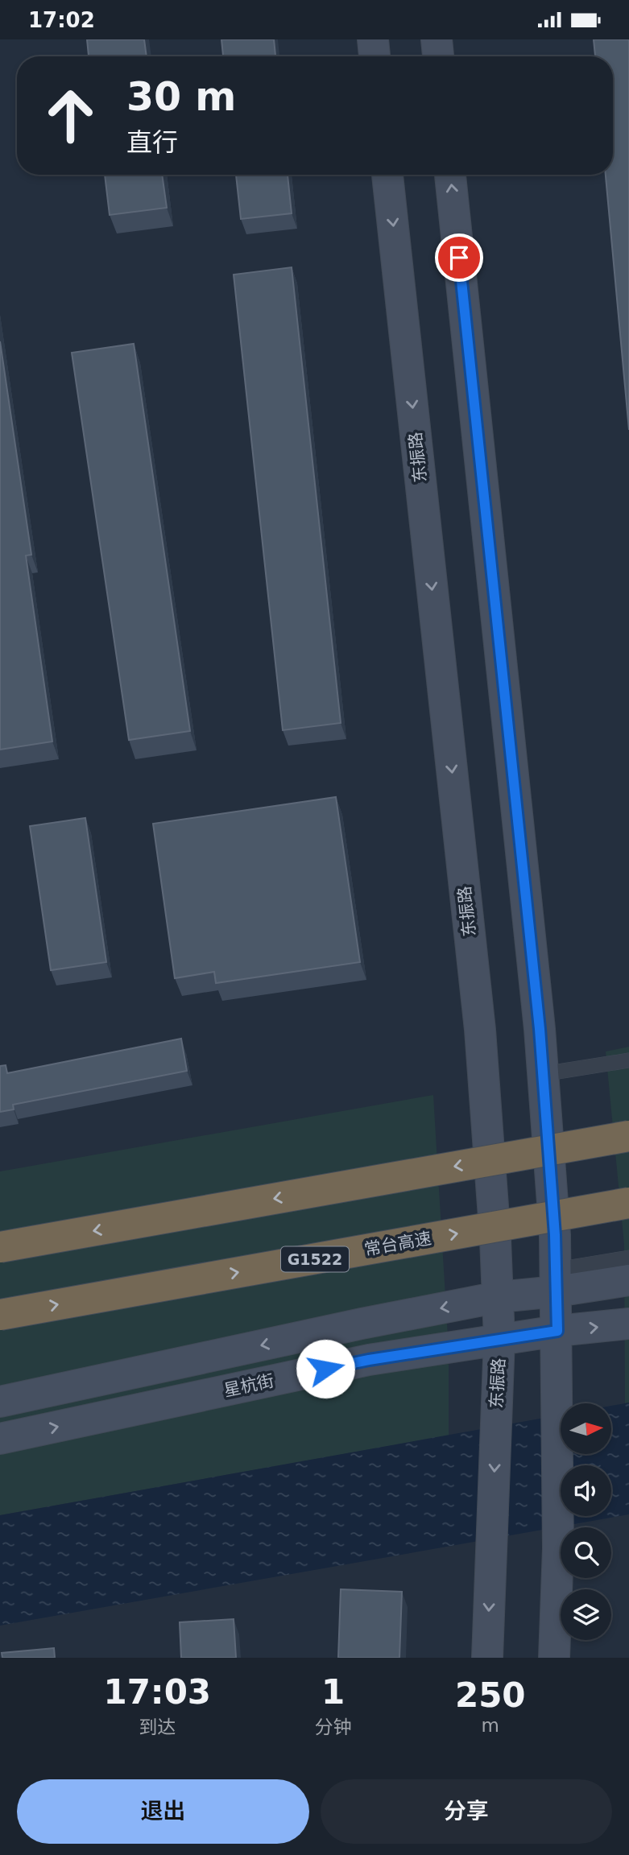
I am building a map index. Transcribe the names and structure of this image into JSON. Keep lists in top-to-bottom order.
{
  "streets": {
    "highway": ["常台高速", "G1522"],
    "main road": ["东振路", "星杭街"]
  },
  "crossings": [
    ["东振路", "星杭街"]
  ],
  "north": "right",
  "page": {
    "status": "17:02",
    "turn": ["30 m", "直行"],
    "eta": [
      "17:03",
      "到达",
      "1",
      "分钟",
      "250",
      "m"
    ],
    "buttons": ["退出", "分享"]
  }
}
